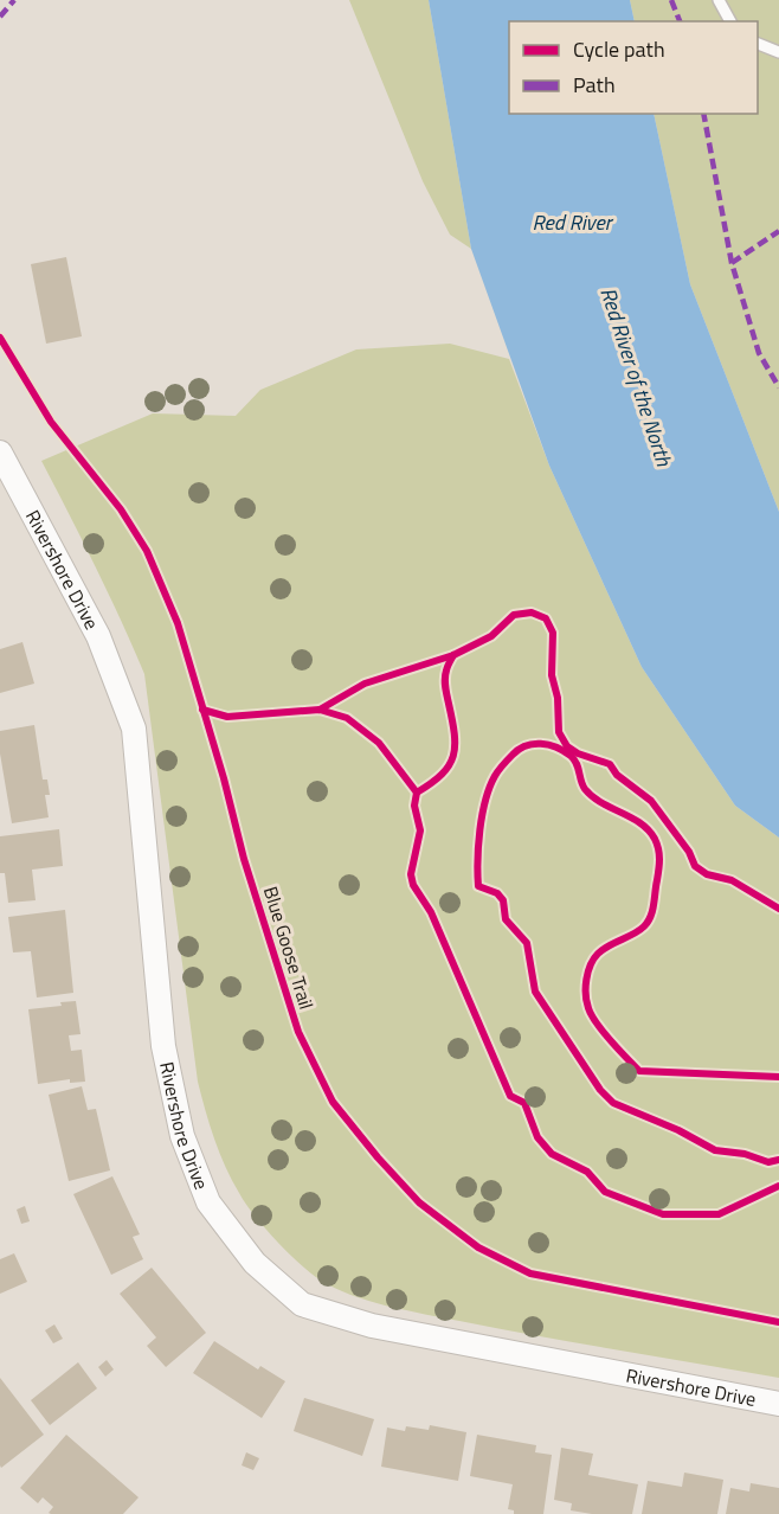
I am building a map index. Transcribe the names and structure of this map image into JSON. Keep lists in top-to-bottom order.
{
  "streets": {
    "street": ["Rivershore Drive"],
    "cycle path": ["Blue Goose Trail"]
  },
  "water": ["Red River", "Red River of the North"],
  "legend": ["Cycle path", "Path"]
}
